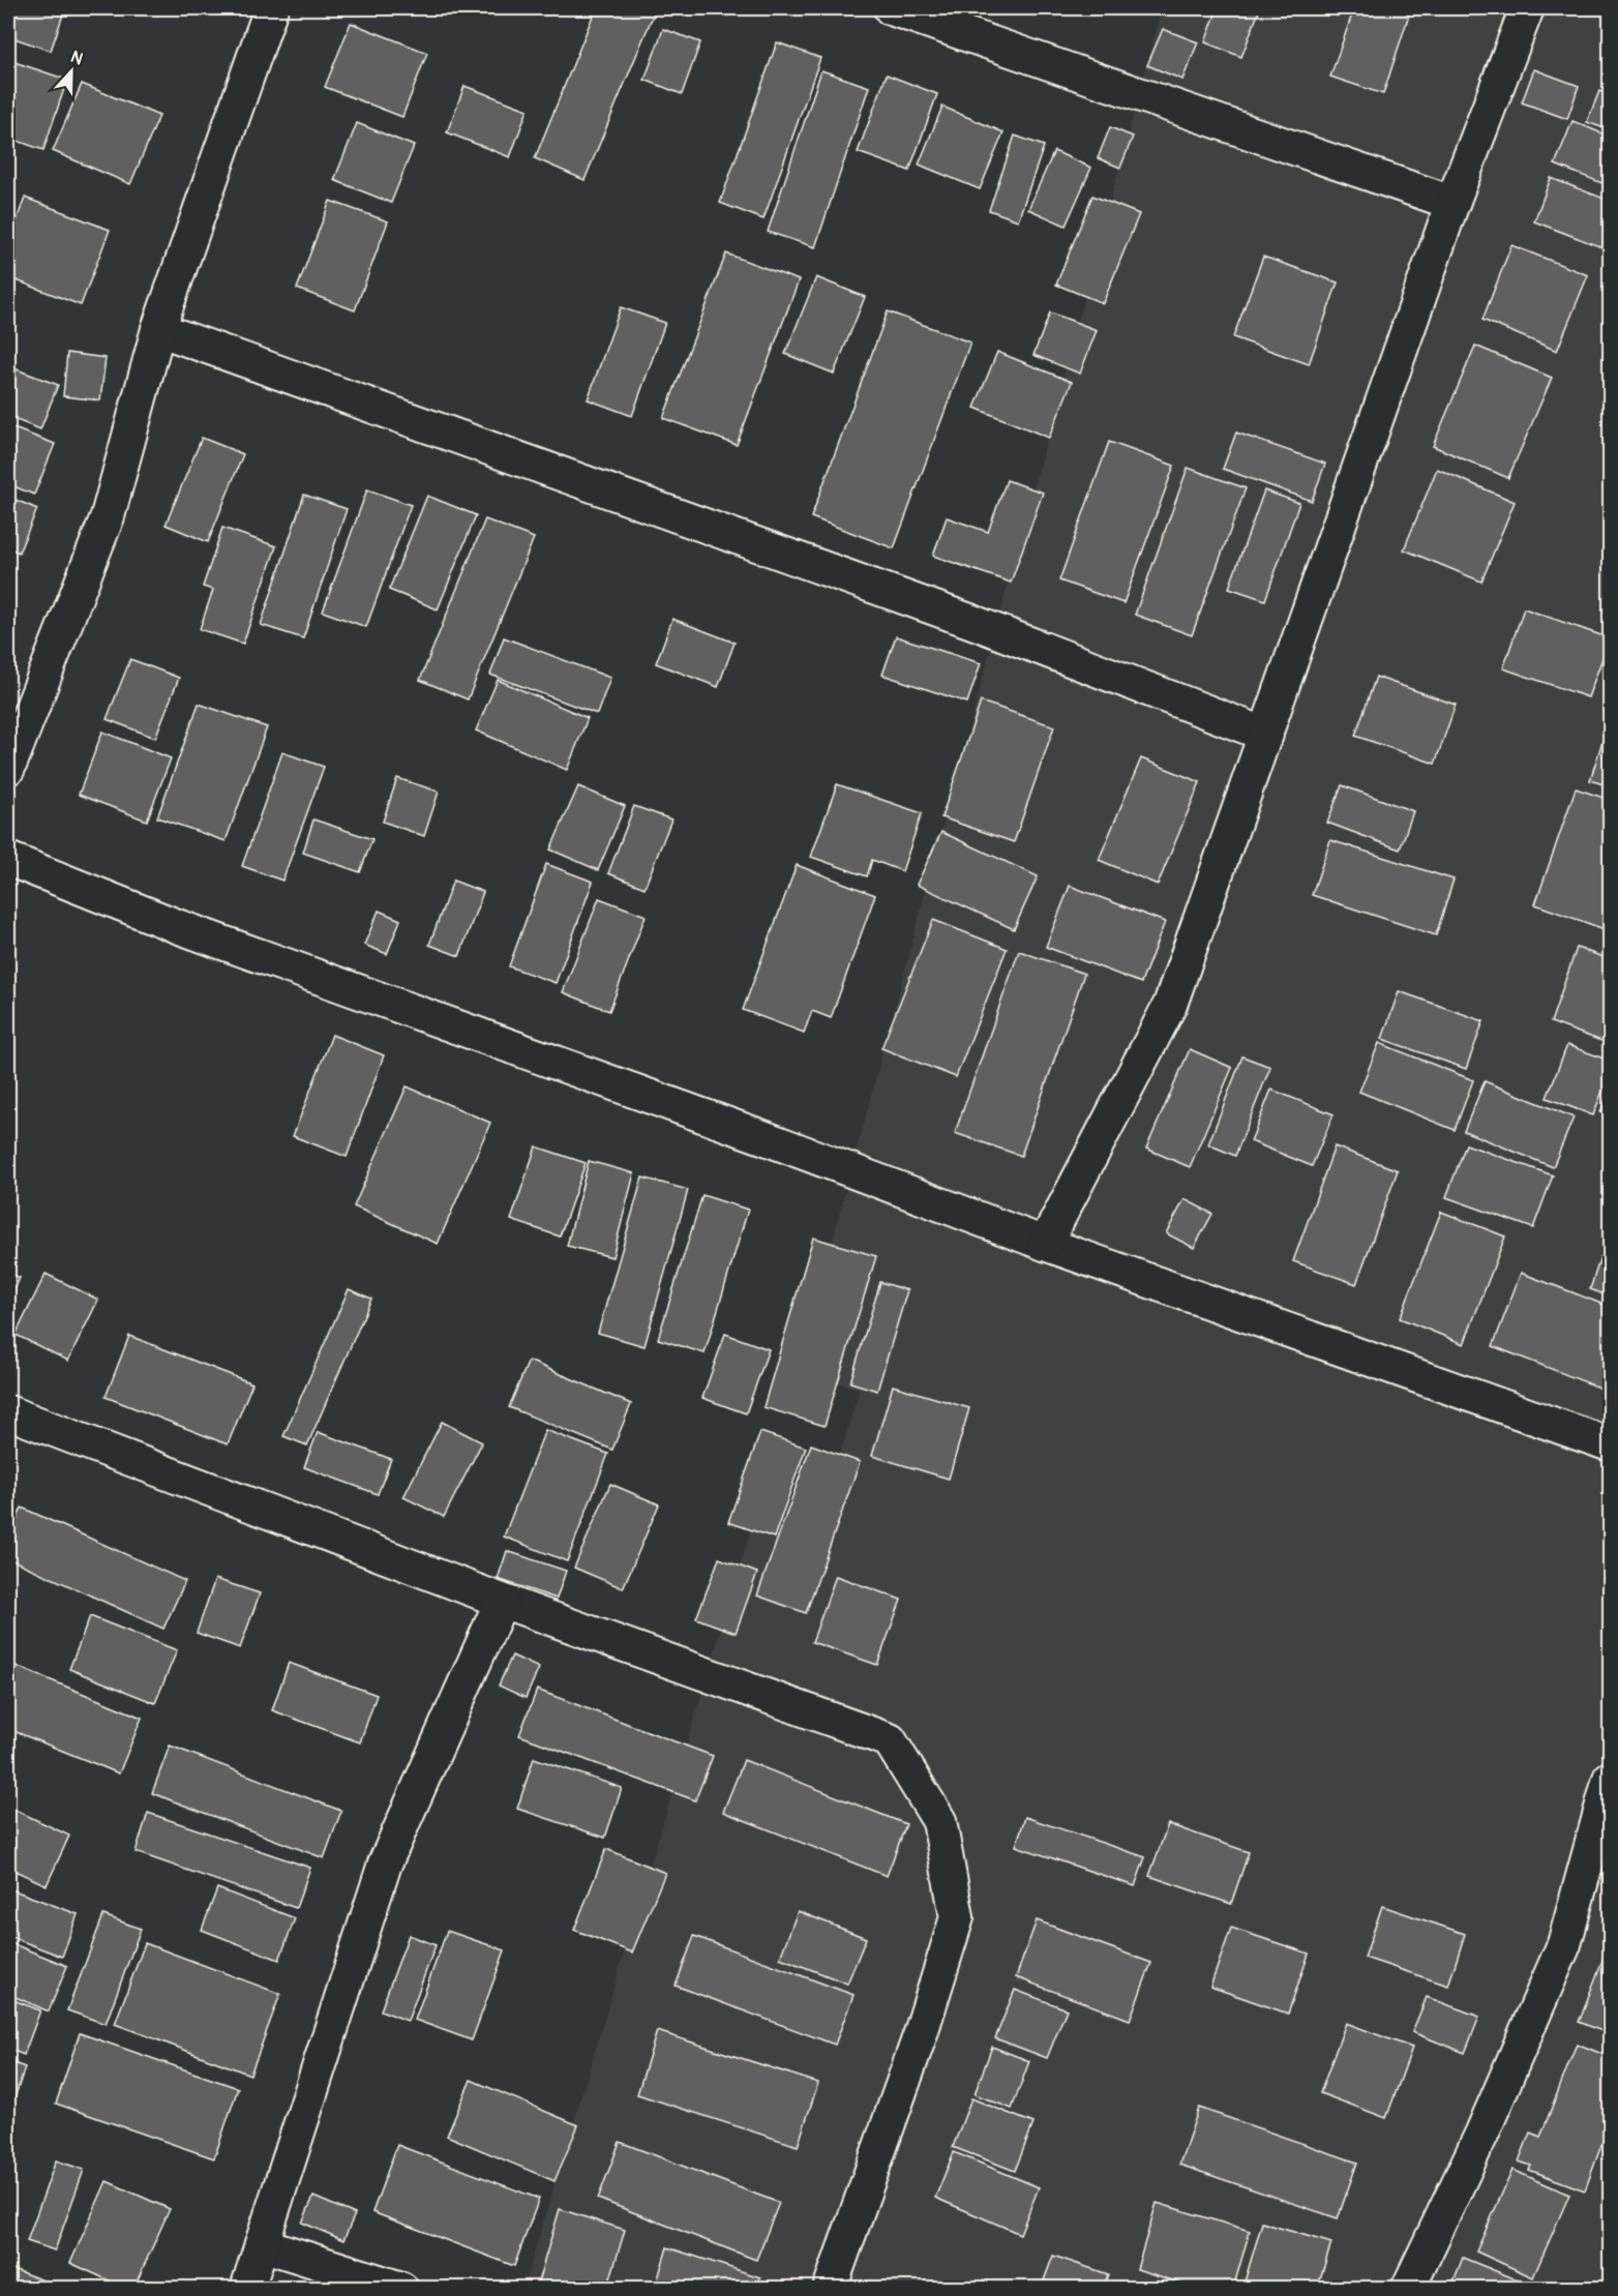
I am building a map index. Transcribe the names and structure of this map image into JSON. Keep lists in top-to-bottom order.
{
  "north": "top"
}
